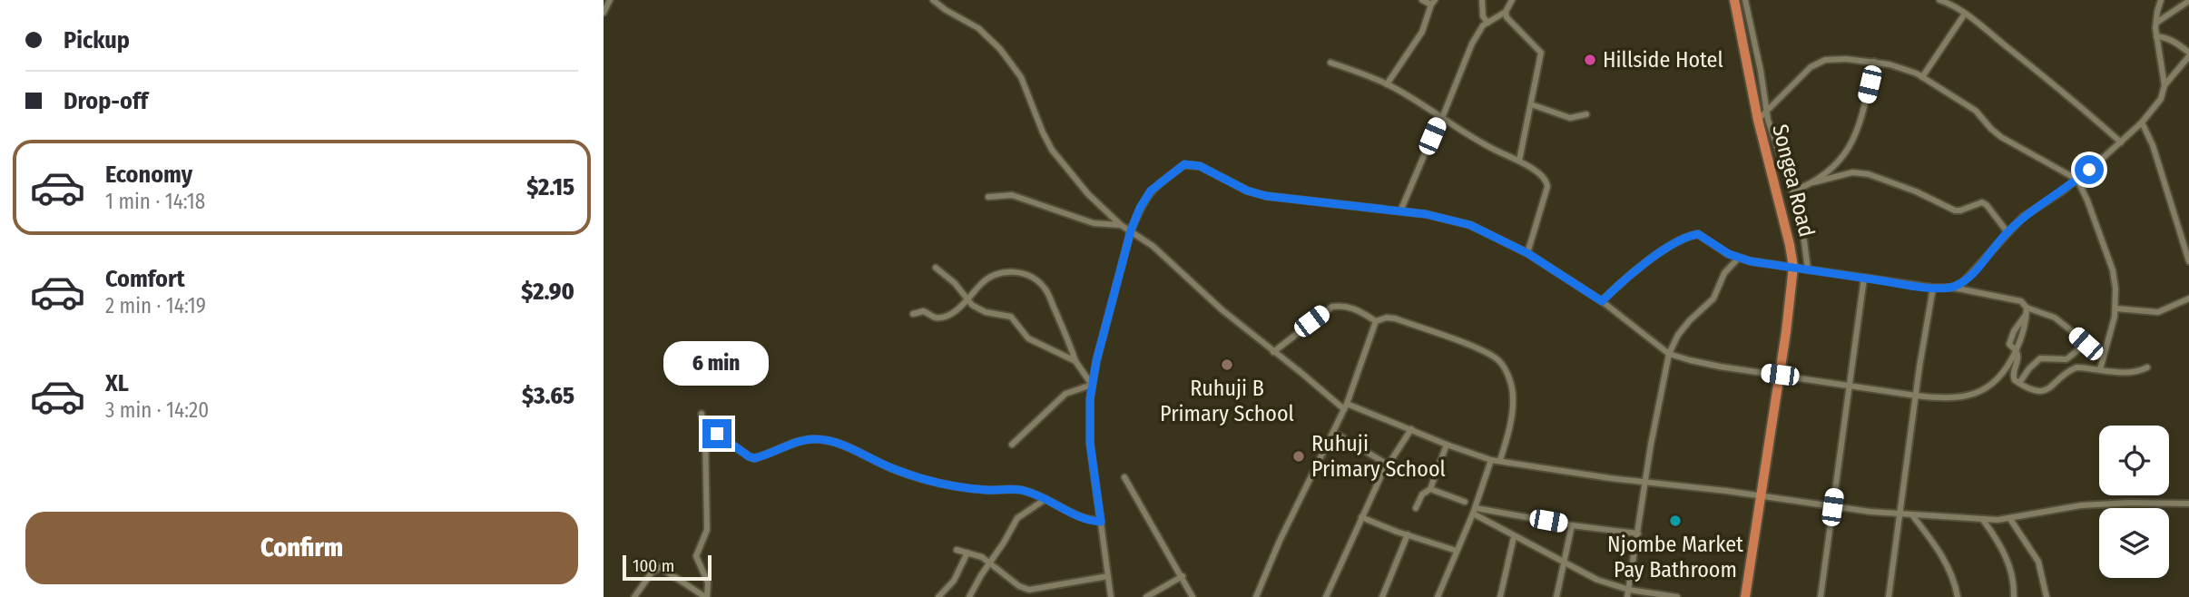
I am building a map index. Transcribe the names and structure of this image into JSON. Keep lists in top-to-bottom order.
{
  "streets": {
    "highway": ["Songea Road"]
  },
  "places": [
    "Hillside Hotel",
    "Ruhuji B Primary School",
    "Ruhuji Primary School",
    "Njombe Market Pay Bathroom"
  ],
  "scale_bar": "100 m",
  "page": {
    "banner": ["Pickup", "Drop-off"],
    "list": [
      {
        "name": "Economy",
        "note": "1 min · 14:18",
        "value": "$2.15"
      },
      {
        "name": "Comfort",
        "note": "2 min · 14:19",
        "value": "$2.90"
      },
      {
        "name": "XL",
        "note": "3 min · 14:20",
        "value": "$3.65"
      }
    ],
    "bubble": "6 min",
    "buttons": "Confirm",
    "scale": "100 m"
  }
}
